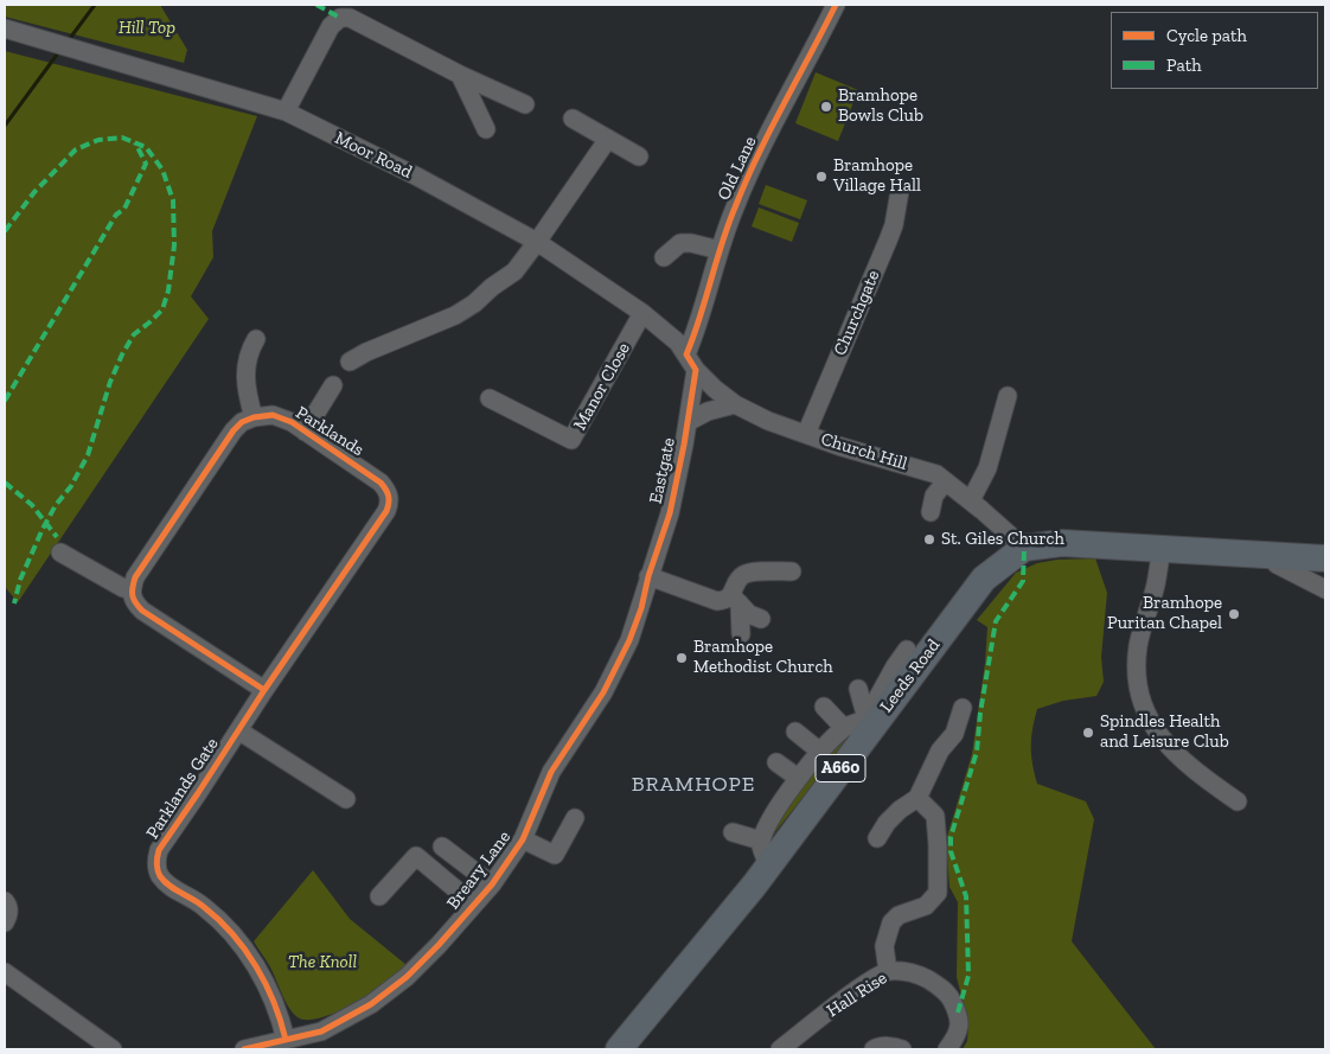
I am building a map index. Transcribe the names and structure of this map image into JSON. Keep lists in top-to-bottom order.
{
  "streets": {
    "highway": ["Leeds Road", "A660"],
    "street": [
      "Moor Road",
      "Old Lane",
      "Churchgate",
      "Manor Close",
      "Parklands",
      "Church Hill",
      "Eastgate",
      "Parklands Gate",
      "Breary Lane",
      "Hall Rise"
    ]
  },
  "crossings": [
    ["Moor Road", "Old Lane"],
    ["Moor Road", "Manor Close"],
    ["Moor Road", "Church Hill"],
    ["Moor Road", "Eastgate"],
    ["Churchgate", "Church Hill"],
    ["Parklands", "Parklands Gate"],
    ["Church Hill", "Eastgate"],
    ["Church Hill", "Leeds Road"],
    ["Eastgate", "Breary Lane"],
    ["Parklands Gate", "Breary Lane"]
  ],
  "districts": ["BRAMHOPE"],
  "parks": ["Hill Top", "The Knoll"],
  "places": [
    "Bramhope Bowls Club",
    "Bramhope Village Hall",
    "St. Giles Church",
    "Bramhope Puritan Chapel",
    "Bramhope Methodist Church",
    "Spindles Health and Leisure Club"
  ],
  "legend": ["Cycle path", "Path"]
}
